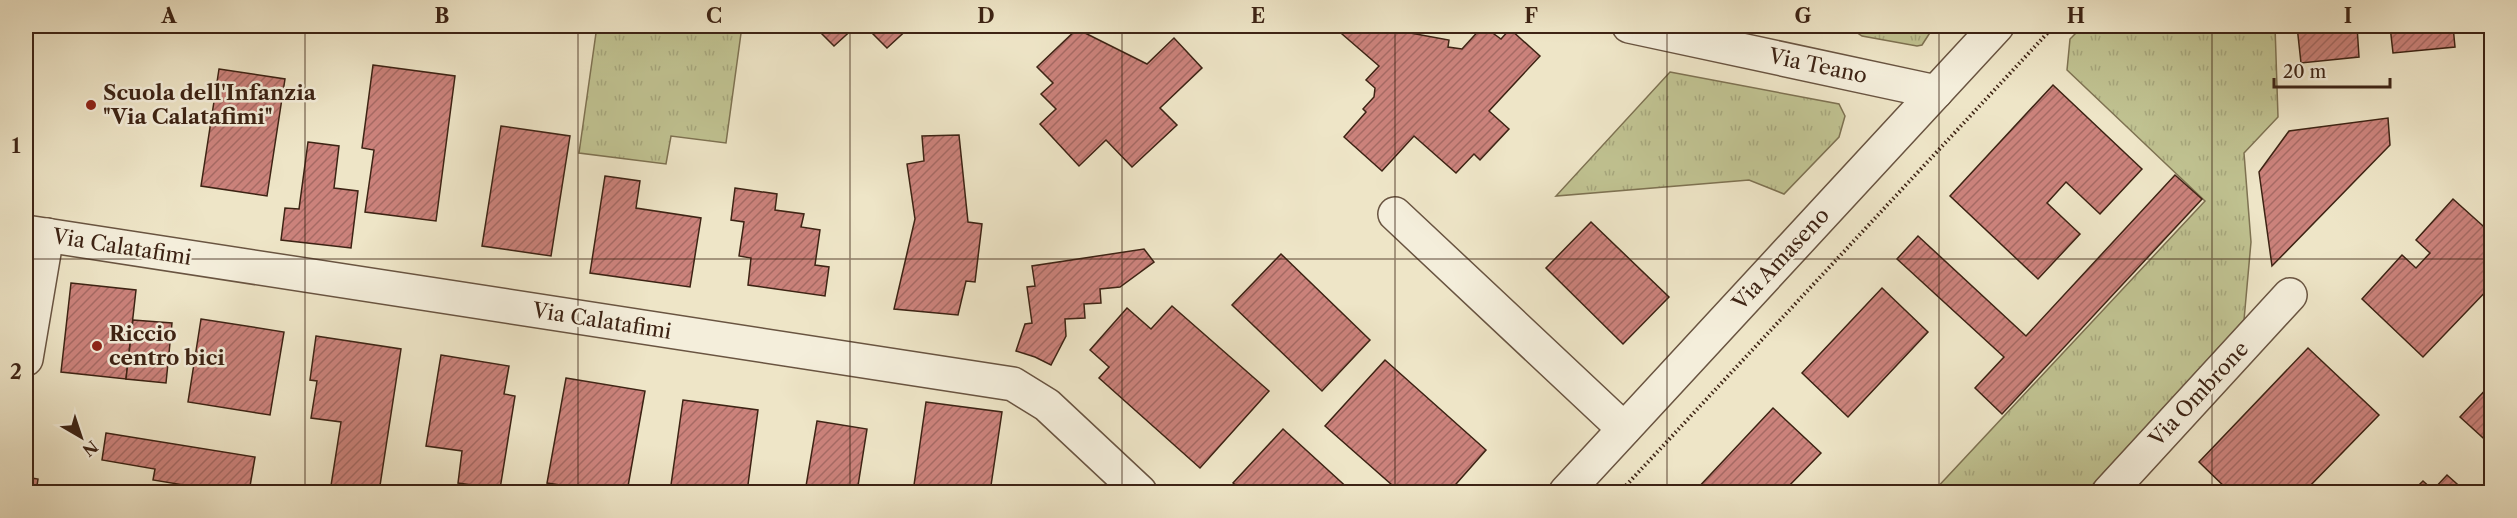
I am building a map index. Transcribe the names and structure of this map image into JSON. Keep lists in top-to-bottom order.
{
  "streets": {
    "street": [
      "Via Teano",
      "Via Calatafimi",
      "Via Amaseno",
      "Via Ombrone"
    ]
  },
  "crossings": [
    ["Via Teano", "Via Amaseno"]
  ],
  "places": ["Scuola dell'Infanzia \"Via Calatafimi\"", "Riccio centro bici"],
  "scale_bar": "20 m",
  "north": "bottom right",
  "grid": {
    "columns": [
      "A",
      "B",
      "C",
      "D",
      "E",
      "F",
      "G",
      "H",
      "I"
    ],
    "rows": ["1", "2"]
  }
}
